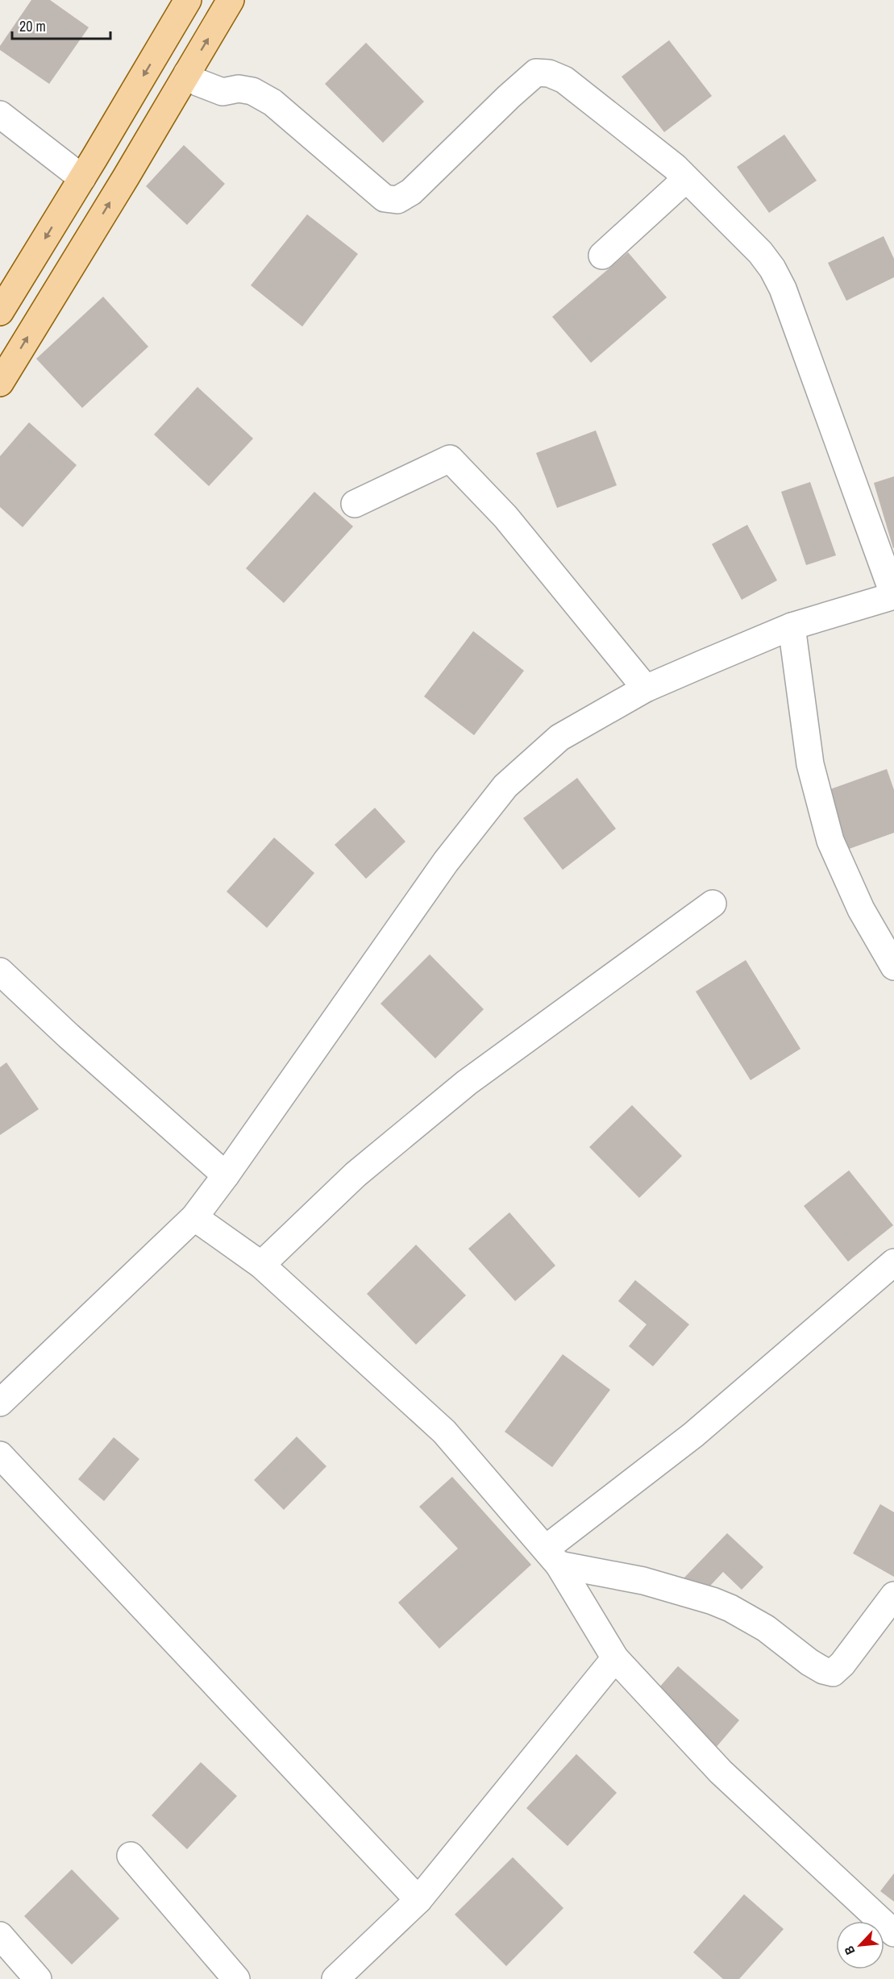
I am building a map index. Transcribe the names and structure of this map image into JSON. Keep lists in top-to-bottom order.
{
  "scale_bar": "20 m",
  "north": "bottom left"
}
